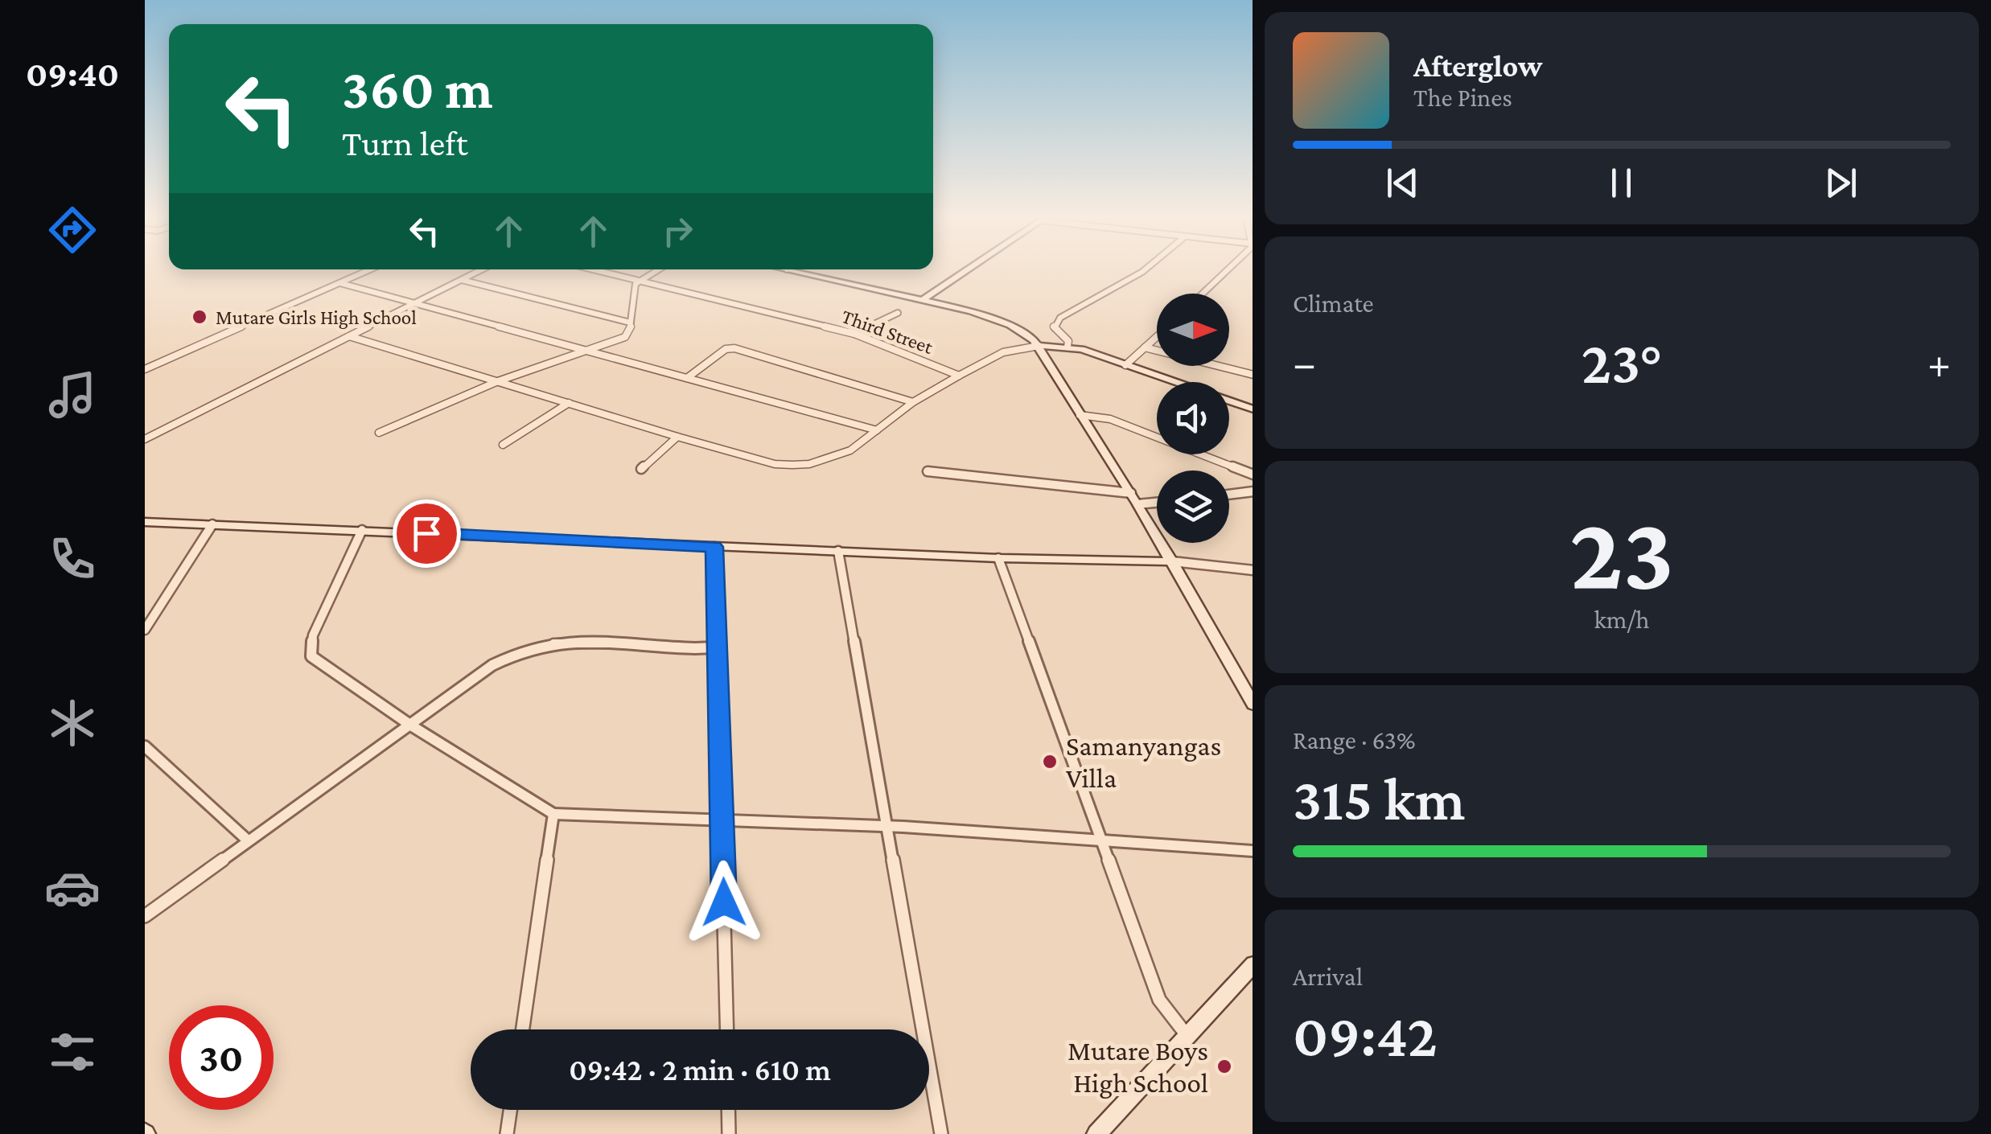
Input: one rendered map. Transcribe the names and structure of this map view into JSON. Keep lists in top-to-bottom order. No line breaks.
{"streets":{"street":["Third Street"]},"places":["Mutare Girls High School","Samanyangas Villa","Mutare Boys High School"],"north":"right","page":{"tabs":"09:40","turn":["360 m","Turn left"],"song":["Afterglow","The Pines"],"tile":["Climate",["23","km/h"],["Range · 63%","315 km"],["Arrival","09:42"]],"heat":["−","23°","+"],"limit":"30","trip":"09:42 · 2 min · 610 m"}}
